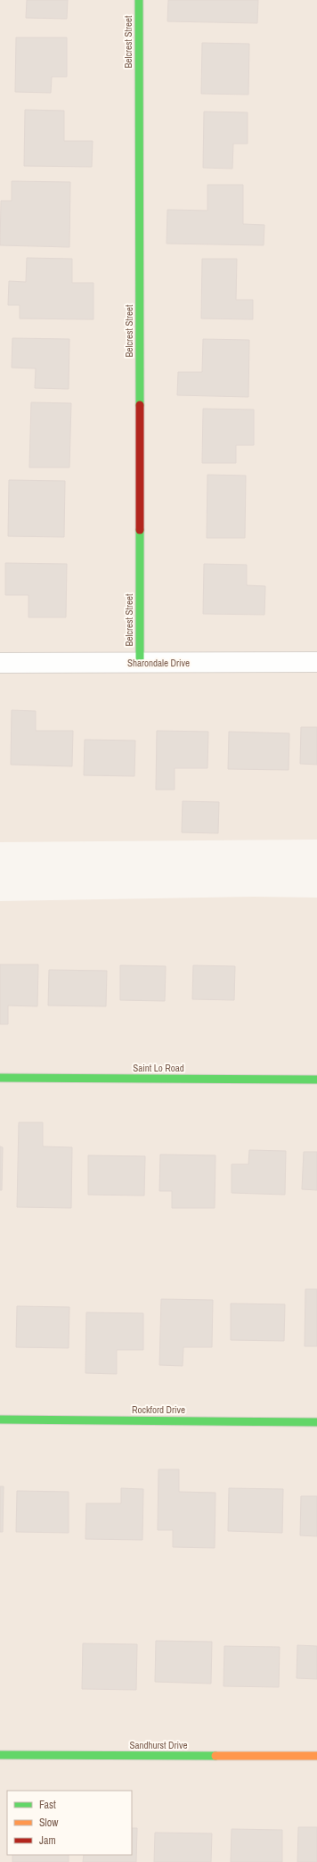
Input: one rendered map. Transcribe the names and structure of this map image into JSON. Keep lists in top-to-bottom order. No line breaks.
{"streets":{"street":["Belcrest Street","Sharondale Drive","Saint Lo Road","Rockford Drive","Sandhurst Drive"]},"crossings":[["Belcrest Street","Sharondale Drive"]],"legend":["Fast","Slow","Jam"]}
